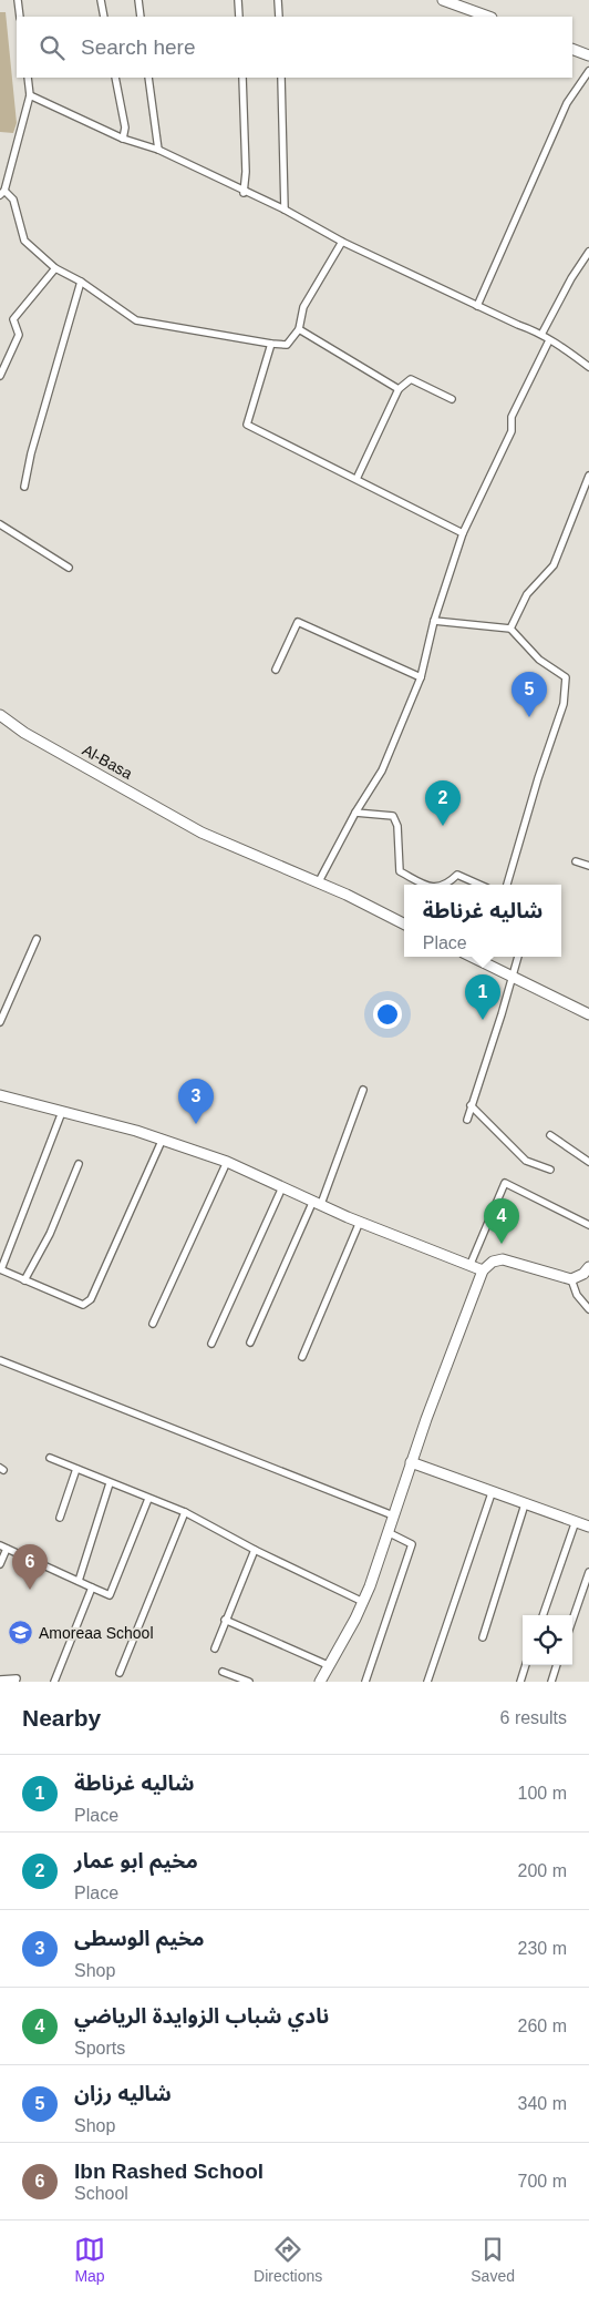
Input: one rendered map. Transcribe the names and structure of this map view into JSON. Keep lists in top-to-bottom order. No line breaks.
{"streets":{"street":["Al-Basa"]},"places":{"school or university":["Amoreaa School"]},"page":{"search":"Search here","pins":["5","2","1","3","4","6"],"popup":["شاليه غرناطة","Place"],"heading":["Nearby","6 results"],"list":[{"mark":"1","name":"شاليه غرناطة","note":"Place","value":"100 m"},{"mark":"2","name":"مخيم ابو عمار","note":"Place","value":"200 m"},{"mark":"3","name":"مخيم الوسطى","note":"Shop","value":"230 m"},{"mark":"4","name":"نادي شباب الزوايدة الرياضي","note":"Sports","value":"260 m"},{"mark":"5","name":"شاليه رزان","note":"Shop","value":"340 m"},{"mark":"6","name":"Ibn Rashed School","note":"School","value":"700 m"}],"nav":["Map","Directions","Saved"]}}
